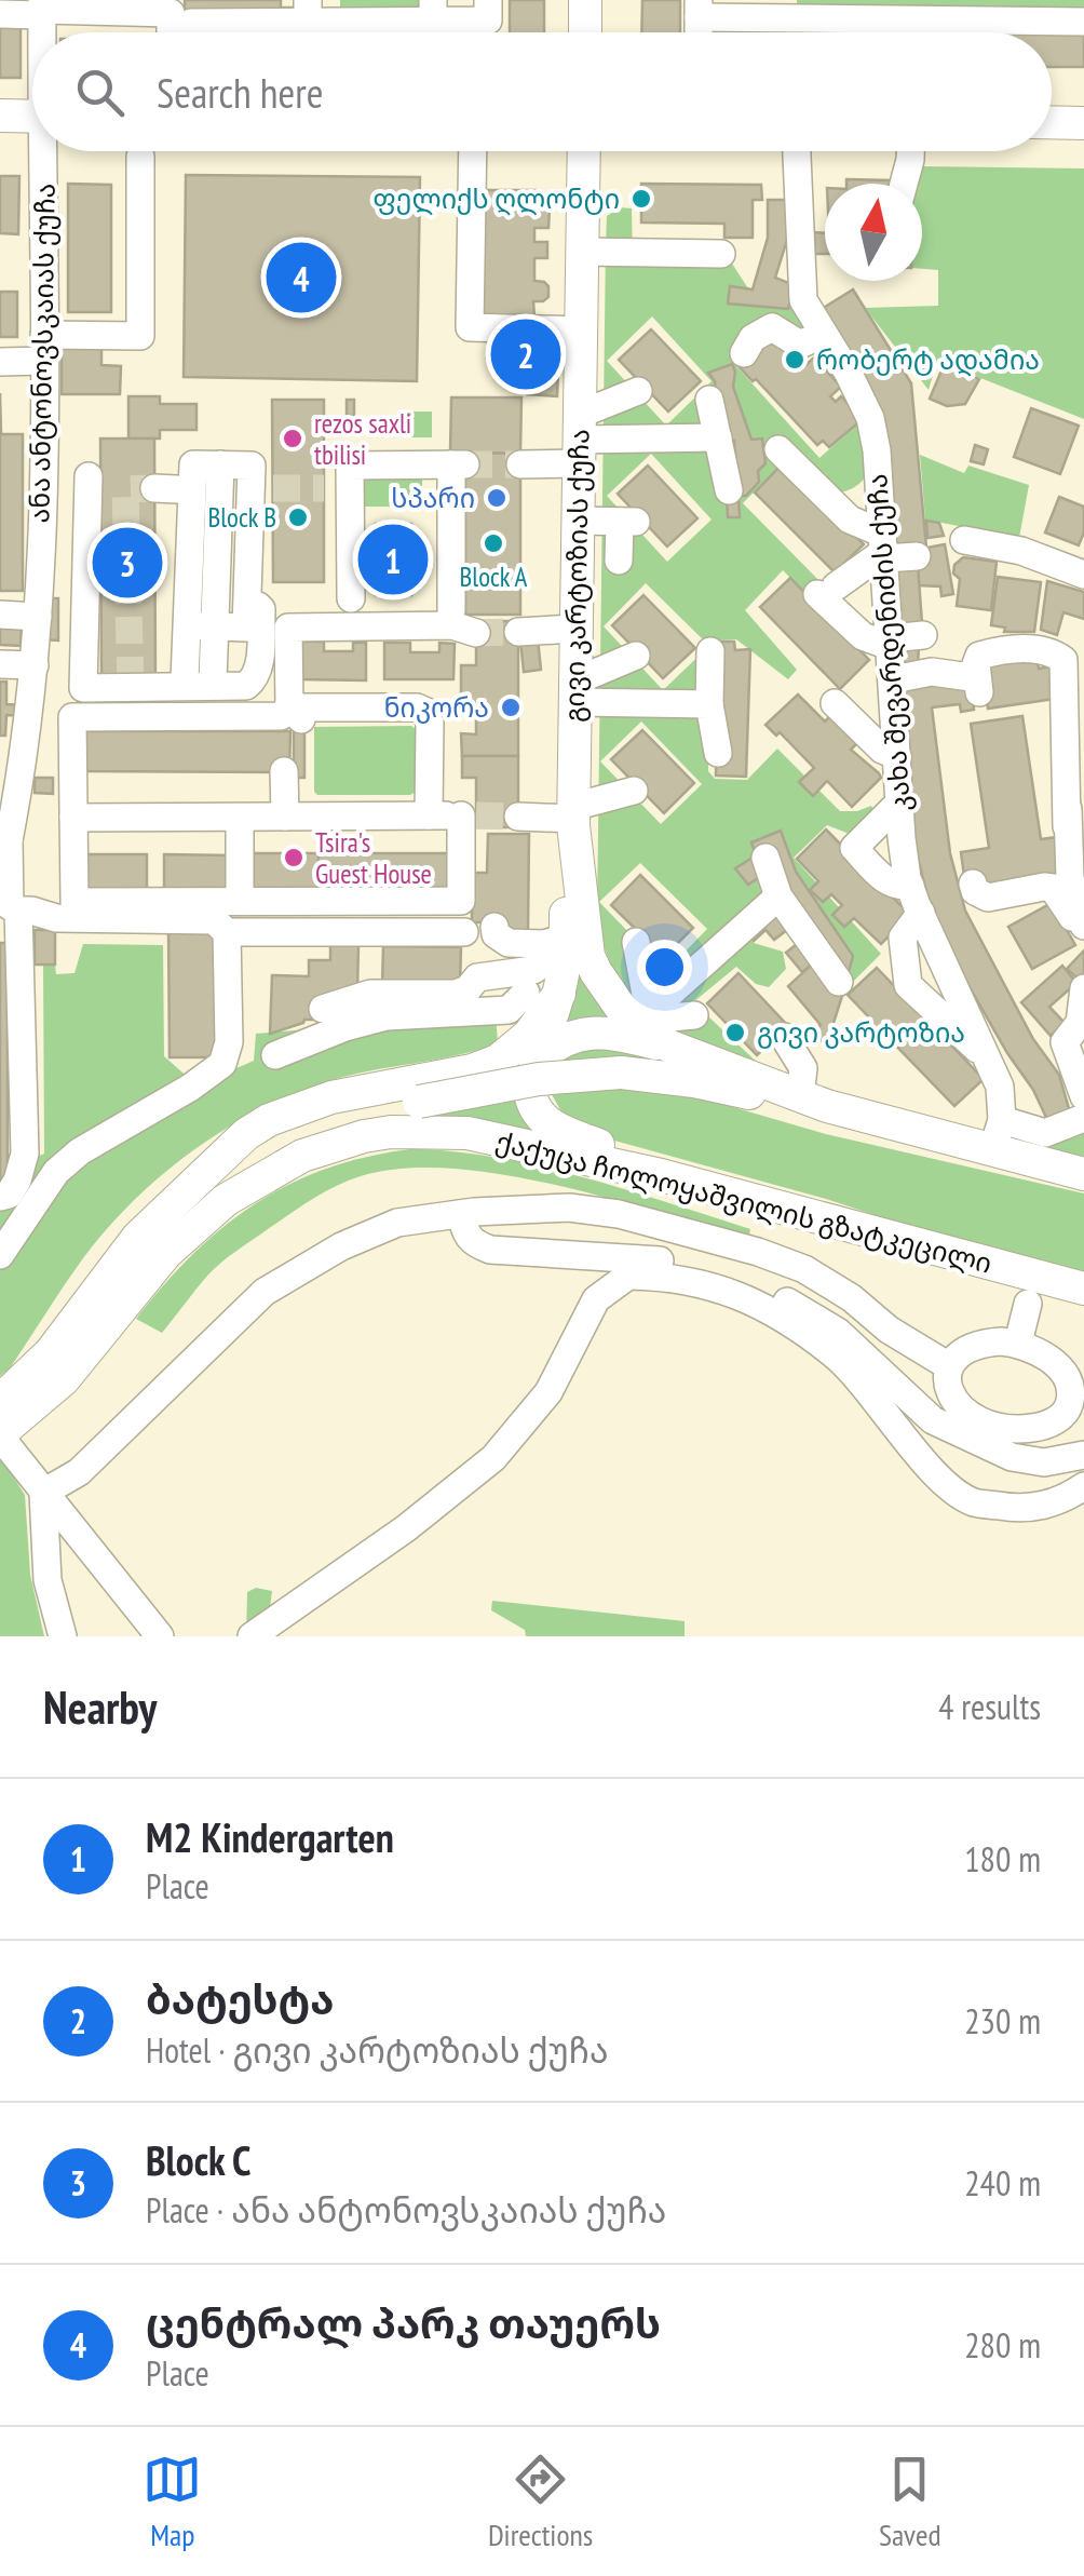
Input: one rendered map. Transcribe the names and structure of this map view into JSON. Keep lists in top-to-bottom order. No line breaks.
{"streets":{"main road":["გივი კარტოზიას ქუჩა","ქაქუცა ჩოლოყაშვილის გზატკეცილი"],"street":["ანა ანტონოვსკაიას ქუჩა","კახა შევარდენიძის ქუჩა"]},"crossings":[["გივი კარტოზიას ქუჩა","კახა შევარდენიძის ქუჩა"],["გივი კარტოზიას ქუჩა","ქაქუცა ჩოლოყაშვილის გზატკეცილი"]],"places":["ფელიქს ღლონტი","რობერტ ადამია","rezos saxli tbilisi","სპარი","Block B","Block A","ნიკორა","Tsira's Guest House","გივი კარტოზია"],"north":"top","page":{"search":"Search here","pins":["4","2","1","3"],"heading":["Nearby","4 results"],"list":[{"mark":"1","name":"M2 Kindergarten","note":"Place","value":"180 m"},{"mark":"2","name":"ბატესტა","note":"Hotel · გივი კარტოზიას ქუჩა","value":"230 m"},{"mark":"3","name":"Block C","note":"Place · ანა ანტონოვსკაიას ქუჩა","value":"240 m"},{"mark":"4","name":"ცენტრალ პარკ თაუერს","note":"Place","value":"280 m"}],"nav":["Map","Directions","Saved"]}}
